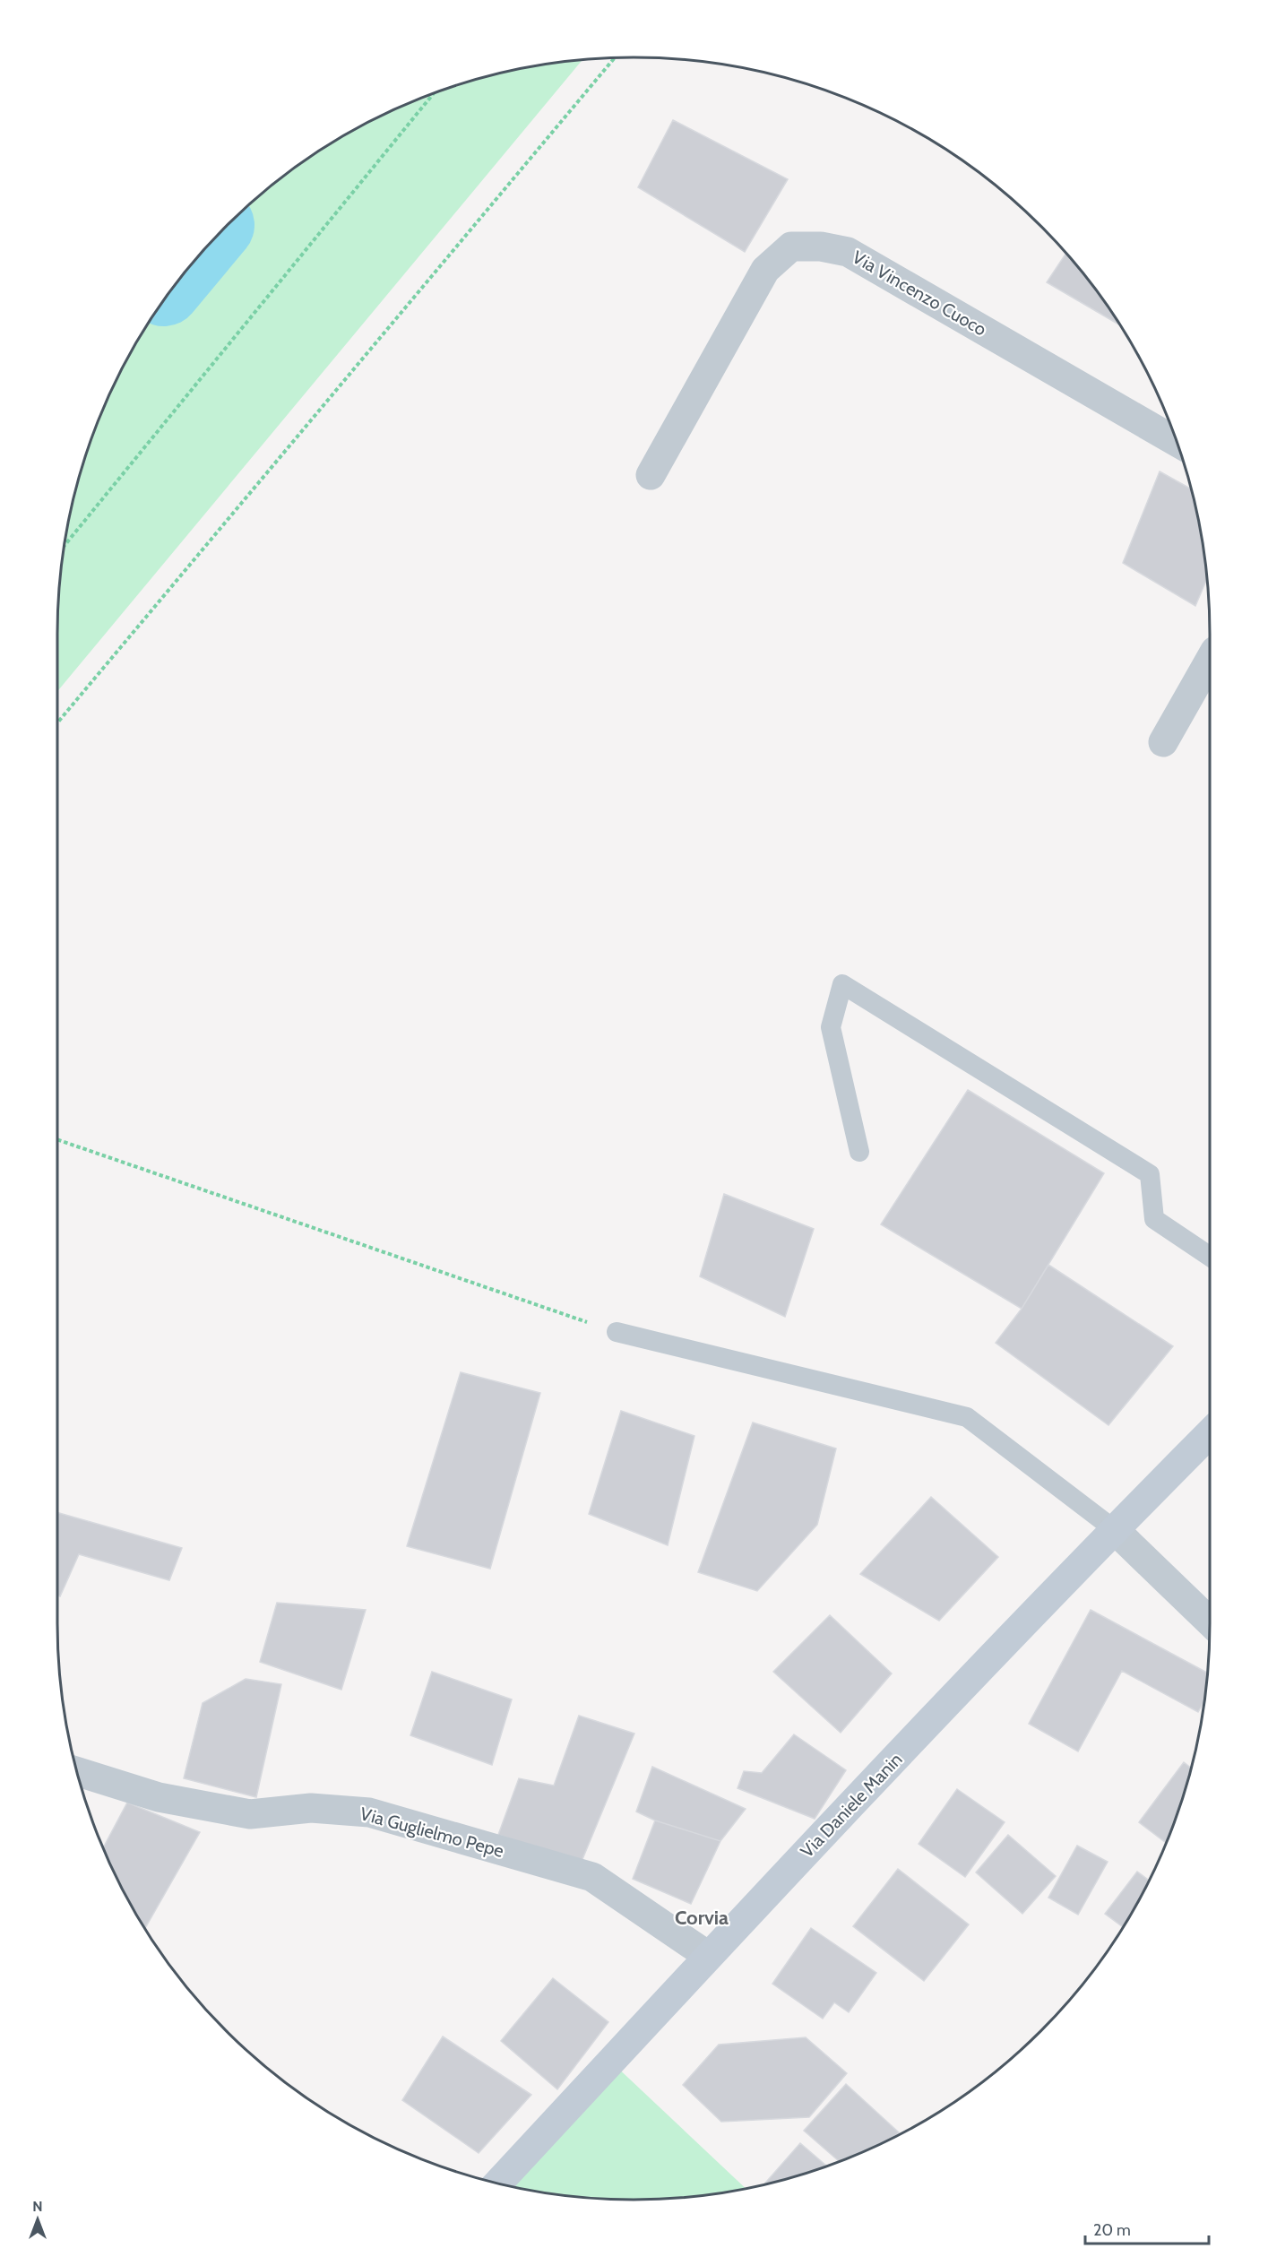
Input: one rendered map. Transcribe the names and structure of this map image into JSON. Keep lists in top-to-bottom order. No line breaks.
{"streets":{"street":["Via Vincenzo Cuoco","Via Daniele Manin","Via Guglielmo Pepe"]},"crossings":[["Via Daniele Manin","Via Guglielmo Pepe"]],"districts":["Corvia"],"scale_bar":"20 m","north":"top"}
